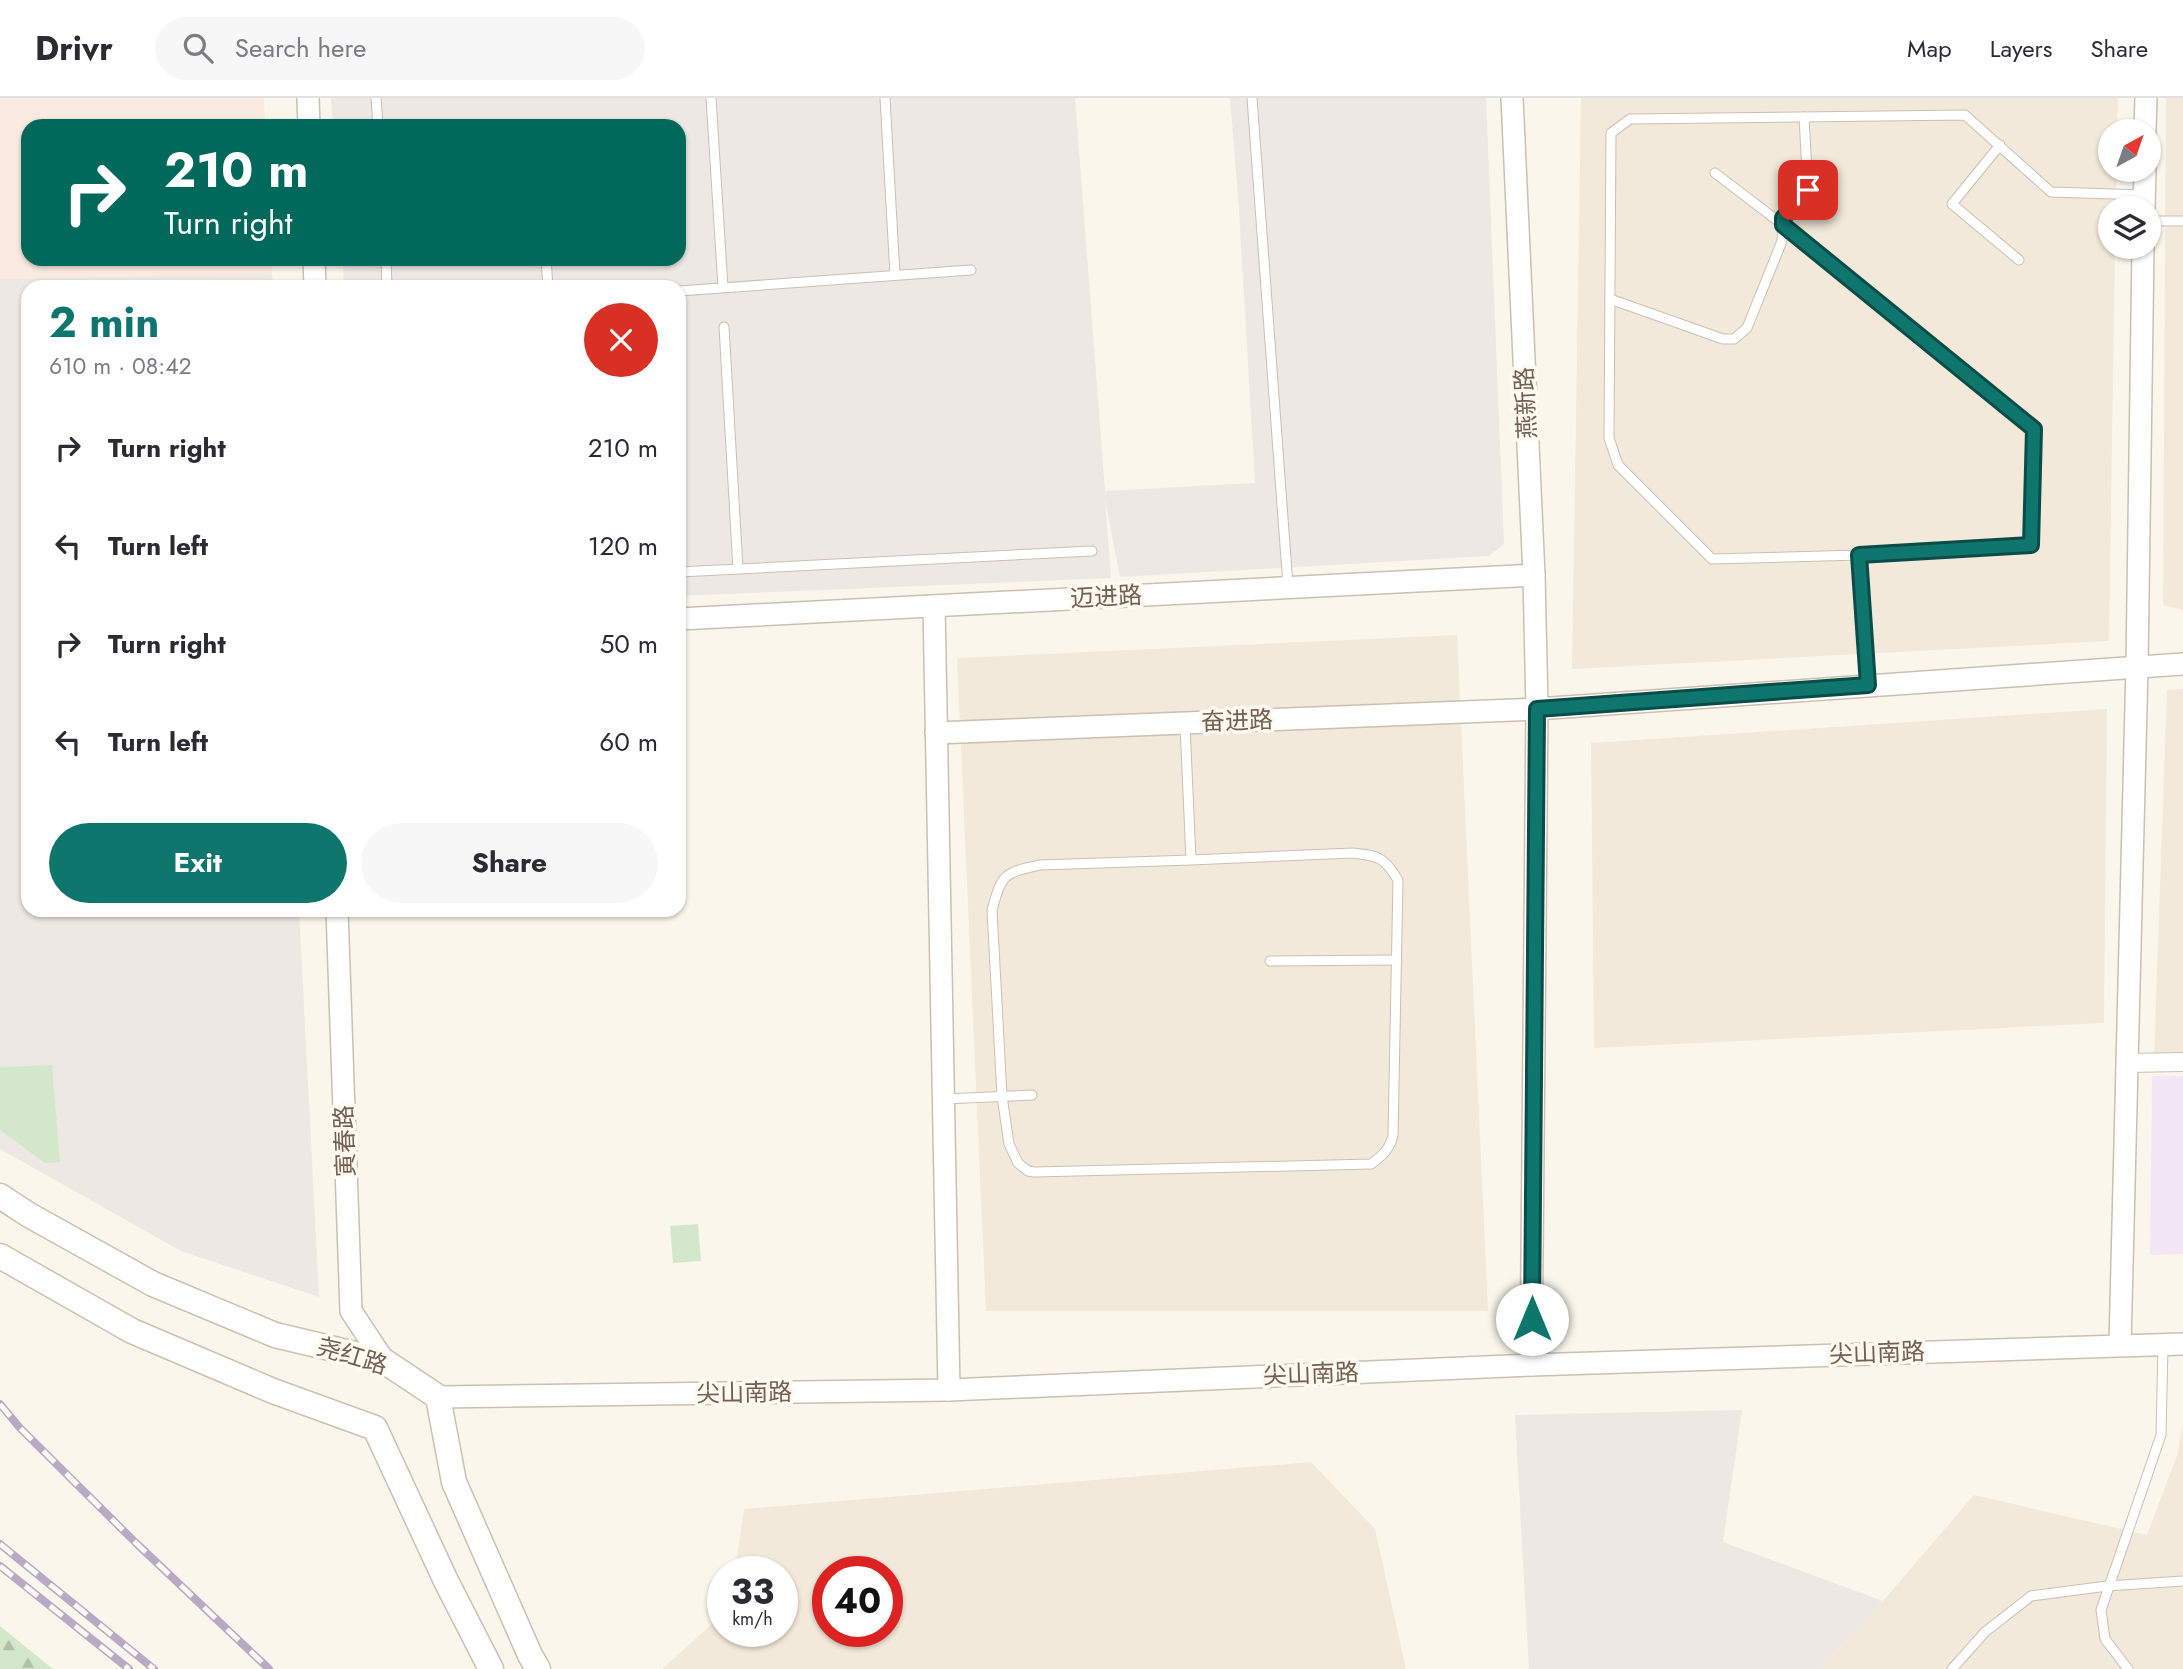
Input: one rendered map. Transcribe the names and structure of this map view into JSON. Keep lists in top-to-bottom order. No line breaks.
{"streets":{"main road":["尧红路"],"street":["燕新路","迈进路","奋进路","寅春路","尖山南路"]},"crossings":[["燕新路","迈进路"],["燕新路","奋进路"],["燕新路","尖山南路"],["寅春路","尧红路"],["尖山南路","尧红路"]],"north":"top right","page":{"header":"Drivr","search":"Search here","nav":["Map","Layers","Share"],"turn":["210 m","Turn right"],"heading":["2 min","610 m · 08:42"],"list":[{"name":"Turn right","value":"210 m"},{"name":"Turn left","value":"120 m"},{"name":"Turn right","value":"50 m"},{"name":"Turn left","value":"60 m"}],"buttons":["Exit","Share"],"speed":"33 km/h","limit":"40"}}
